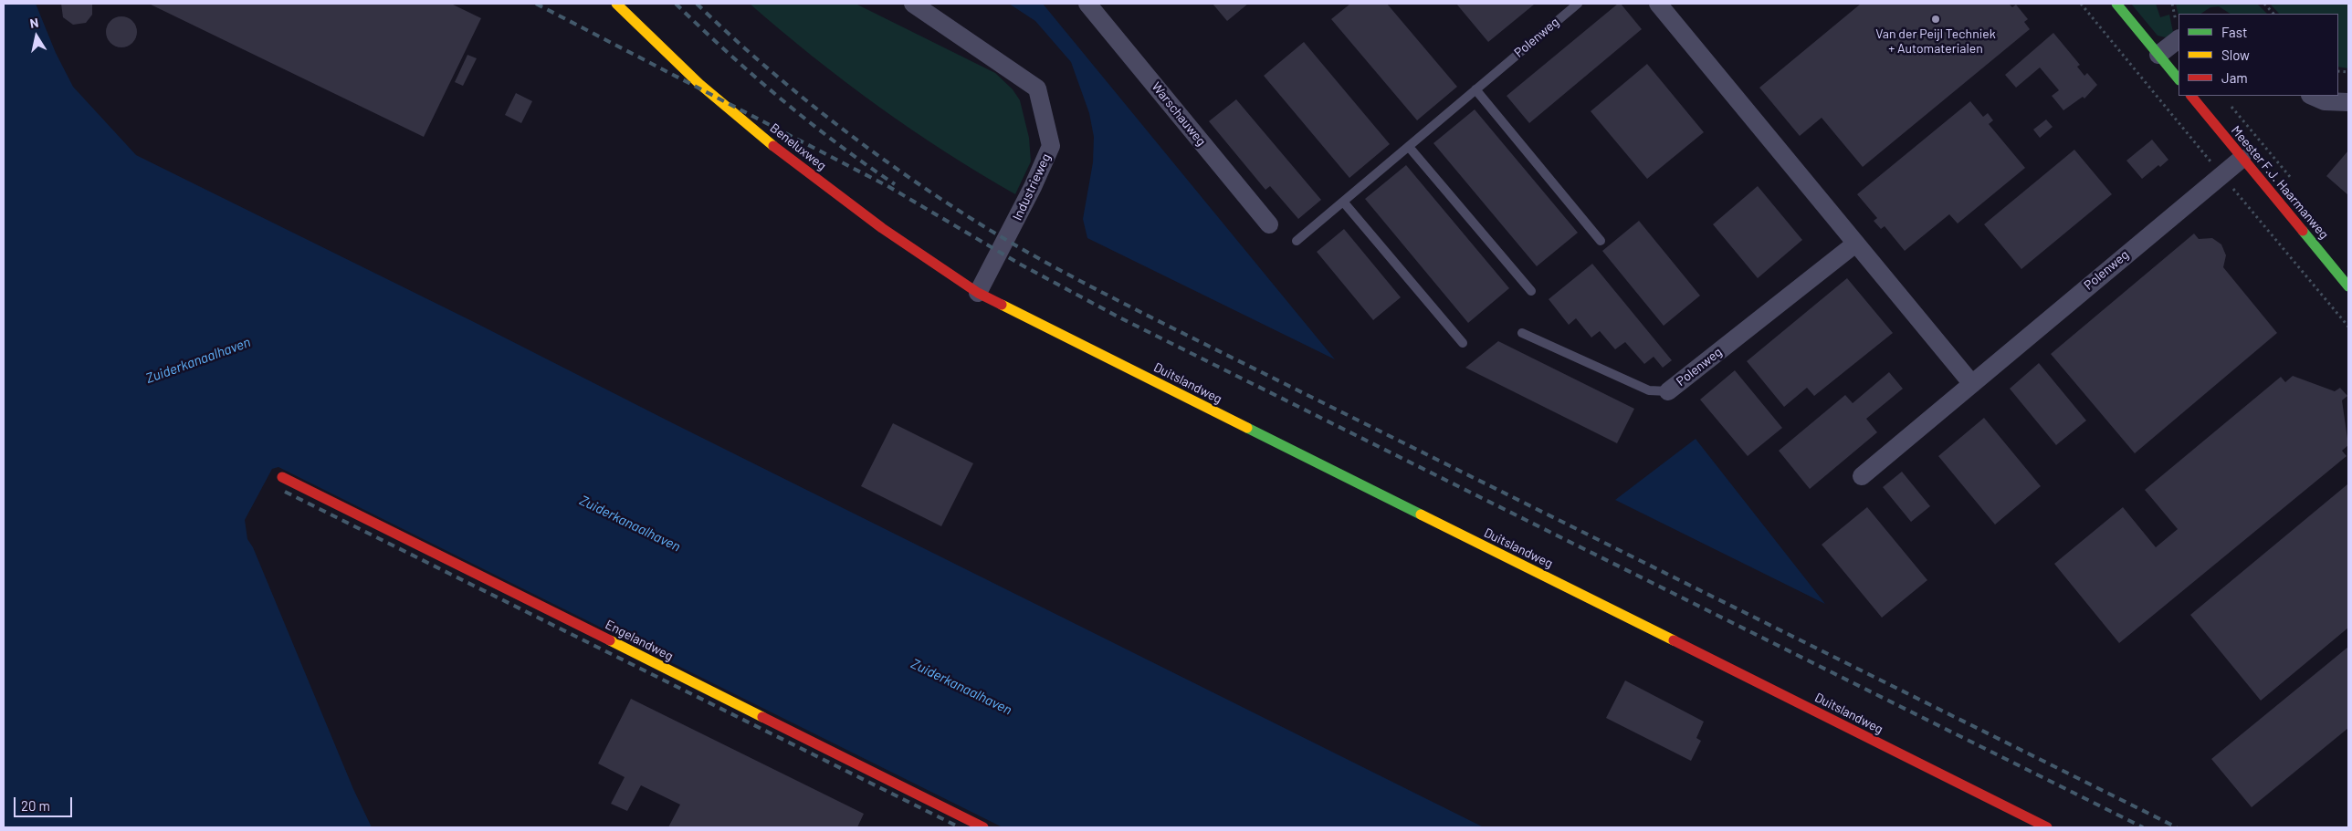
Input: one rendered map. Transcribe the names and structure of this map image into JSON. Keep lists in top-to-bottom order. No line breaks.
{"streets":{"street":["Polenweg","Warschauweg","Beneluxweg","Meester F.J. Haarmanweg","Industrieweg","Duitslandweg","Engelandweg"]},"crossings":[["Polenweg","Meester F.J. Haarmanweg"],["Beneluxweg","Industrieweg"],["Beneluxweg","Duitslandweg"],["Industrieweg","Duitslandweg"]],"water":["Zuiderkanaalhaven"],"places":["Van der Peijl Techniek + Automaterialen"],"legend":["Fast","Slow","Jam"],"scale_bar":"20 m","north":"top"}
